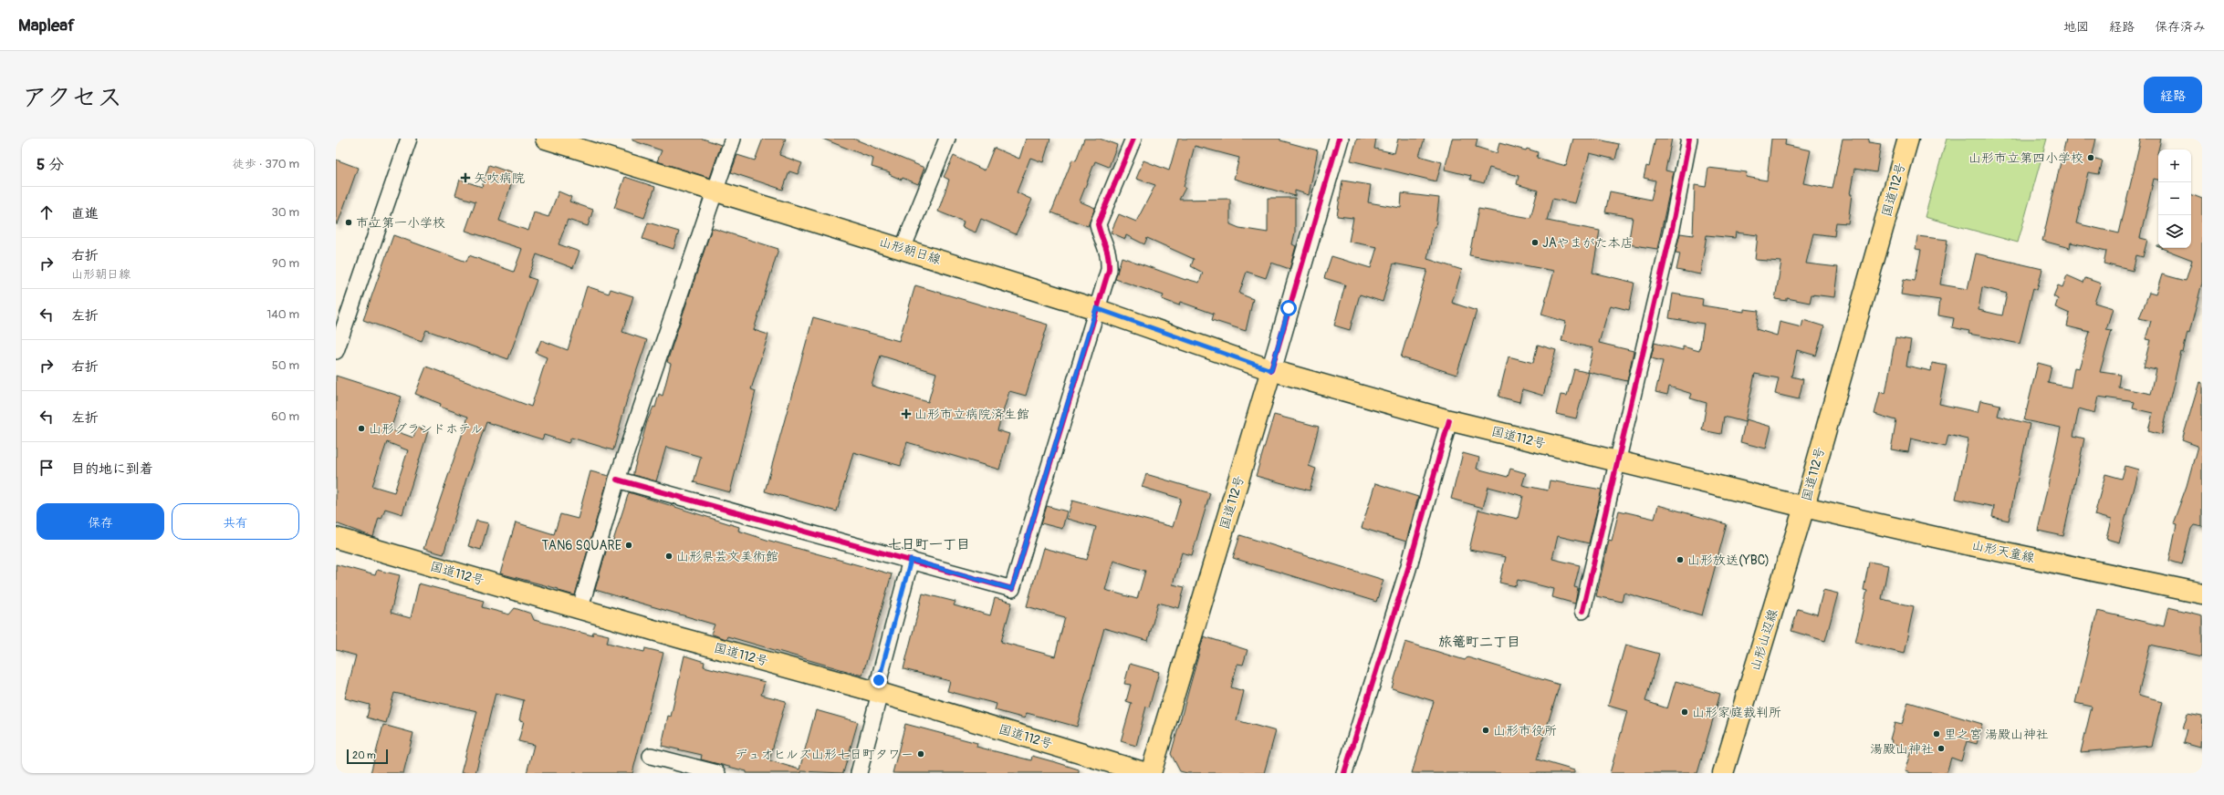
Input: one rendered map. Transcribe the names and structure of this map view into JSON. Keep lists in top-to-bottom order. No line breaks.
{"streets":{"main road":["国道112号","山形朝日線","山形天童線","山形山辺線"]},"crossings":[["国道112号","山形朝日線"],["国道112号","山形天童線"],["国道112号","山形山辺線"],["山形天童線","山形山辺線"]],"districts":["七日町一丁目","旅篭町二丁目"],"places":{"other":["山形市立第四小学校","市立第一小学校","JAやまがた本店","山形グランドホテル","TAN6 SQUARE","山形県芸文美術館","山形放送(YBC)","山形家庭裁判所","山形市役所","里之宮 湯殿山神社","湯殿山神社","デュオヒルズ山形七日町タワー"],"health":["矢吹病院","山形市立病院済生館"]},"scale_bar":"20 m","page":{"header":"Mapleaf","nav":["地図","経路","保存済み"],"title":"アクセス","buttons":["経路",["保存","共有"]],"heading":["5 分","徒歩 · 370 m"],"map_buttons":["+","−"],"list":[["直進","30 m"],["右折","山形朝日線","90 m"],["左折","140 m"],["右折","50 m"],["左折","60 m"],"目的地に到着"],"scale":"20 m"}}
